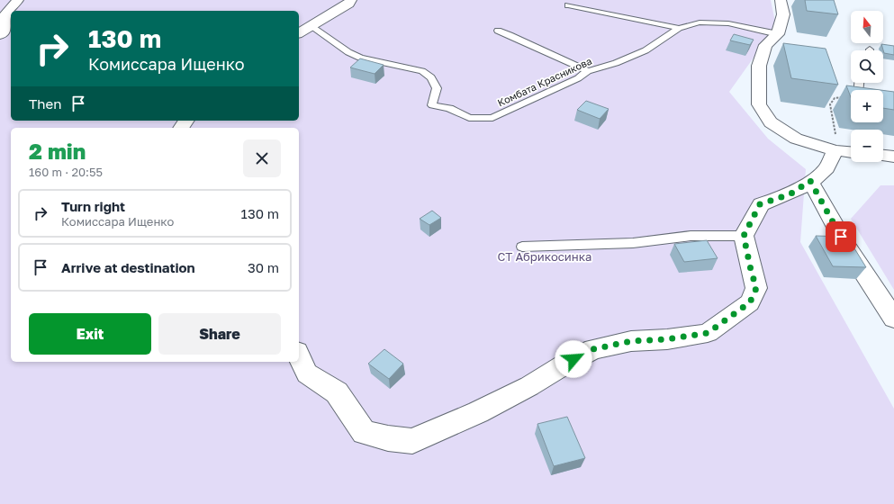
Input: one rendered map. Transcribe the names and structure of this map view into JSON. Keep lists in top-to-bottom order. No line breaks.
{"streets":{"lane":["Комбата Красникова"]},"parks":["СТ Абрикосинка"],"north":"top","page":{"map_buttons":["+","−"],"turn":["130 m","Комиссара Ищенко"],"then":"Then","heading":["2 min","160 m · 20:55"],"list":[{"name":"Turn right","note":"Комиссара Ищенко","value":"130 m"},{"name":"Arrive at destination","value":"30 m"}],"buttons":["Exit","Share"]}}
